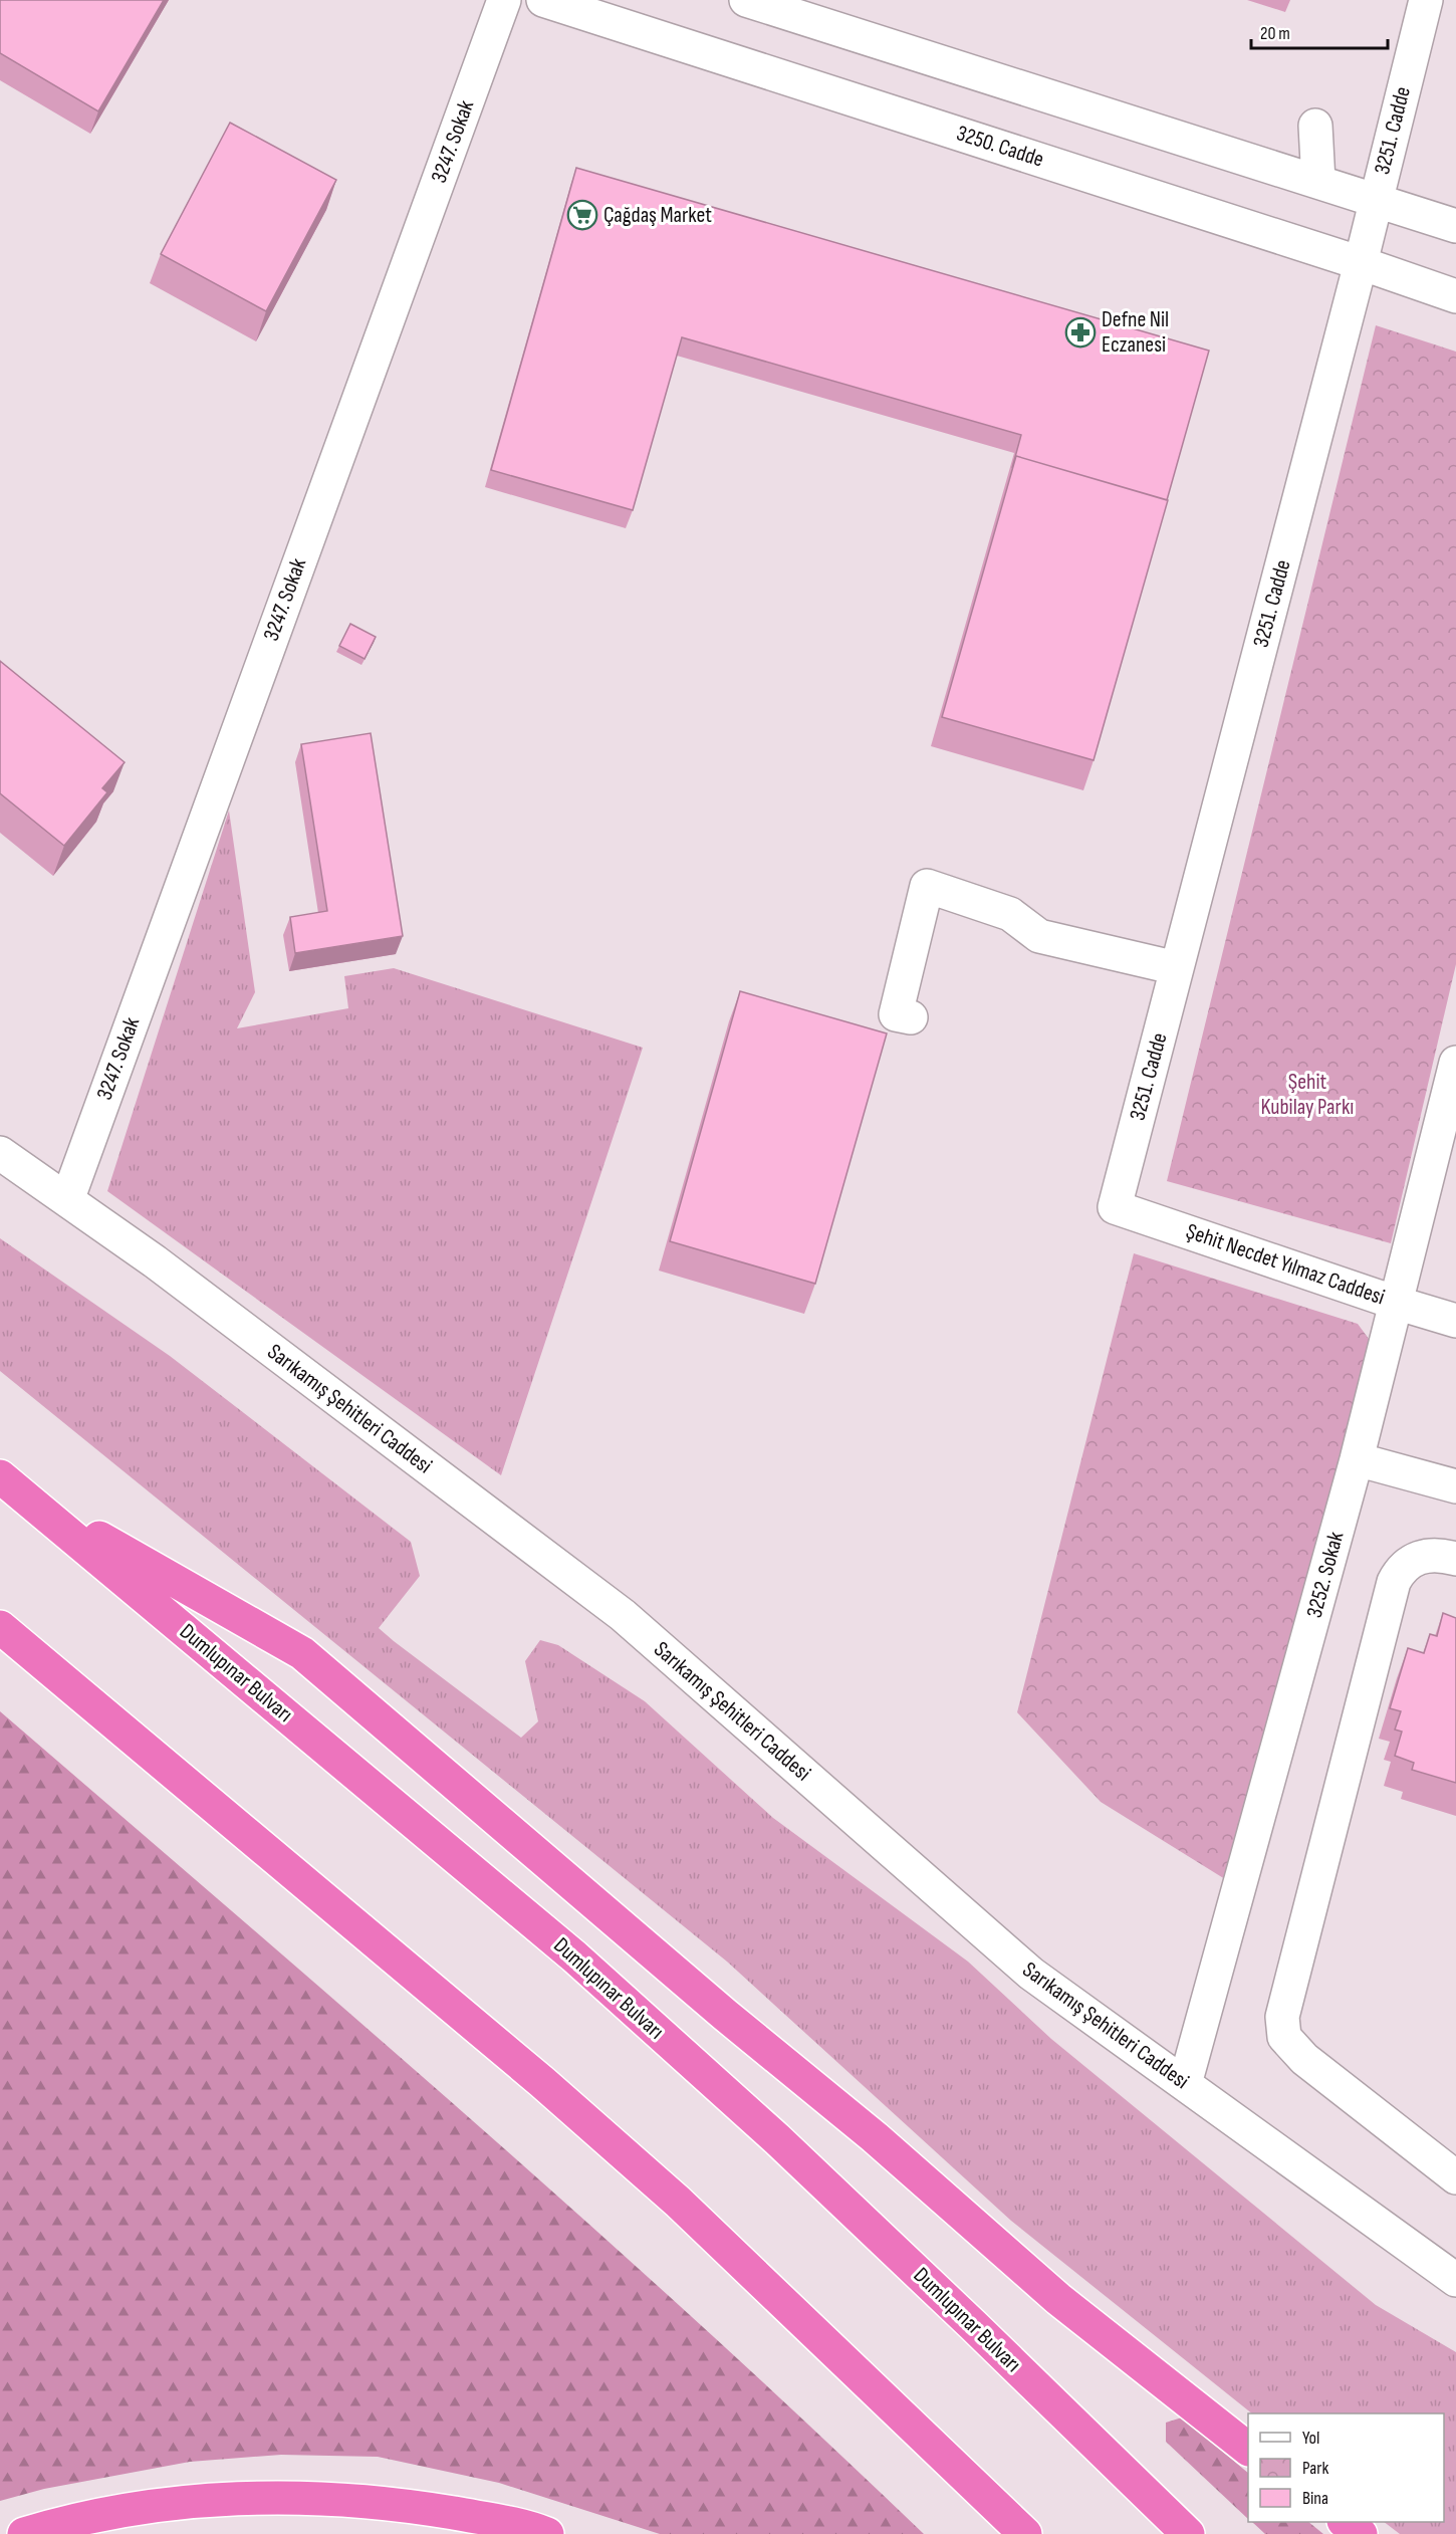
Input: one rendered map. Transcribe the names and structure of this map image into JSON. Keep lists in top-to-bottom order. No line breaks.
{"streets":{"highway":["Dumlupınar Bulvarı"],"street":["3251. Cadde","3247. Sokak","3250. Cadde","Şehit Necdet Yılmaz Caddesi","Sarıkamış Şehitleri Caddesi","3252. Sokak"]},"crossings":[["3251. Cadde","3250. Cadde"],["3251. Cadde","Şehit Necdet Yılmaz Caddesi"],["3247. Sokak","Sarıkamış Şehitleri Caddesi"],["Şehit Necdet Yılmaz Caddesi","3252. Sokak"],["Sarıkamış Şehitleri Caddesi","3252. Sokak"]],"parks":["Şehit Kubilay Parkı"],"places":{"supermarket":["Çağdaş Market"],"pharmacy":["Defne Nil Eczanesi"]},"legend":["Yol","Park","Bina"],"scale_bar":"20 m"}
